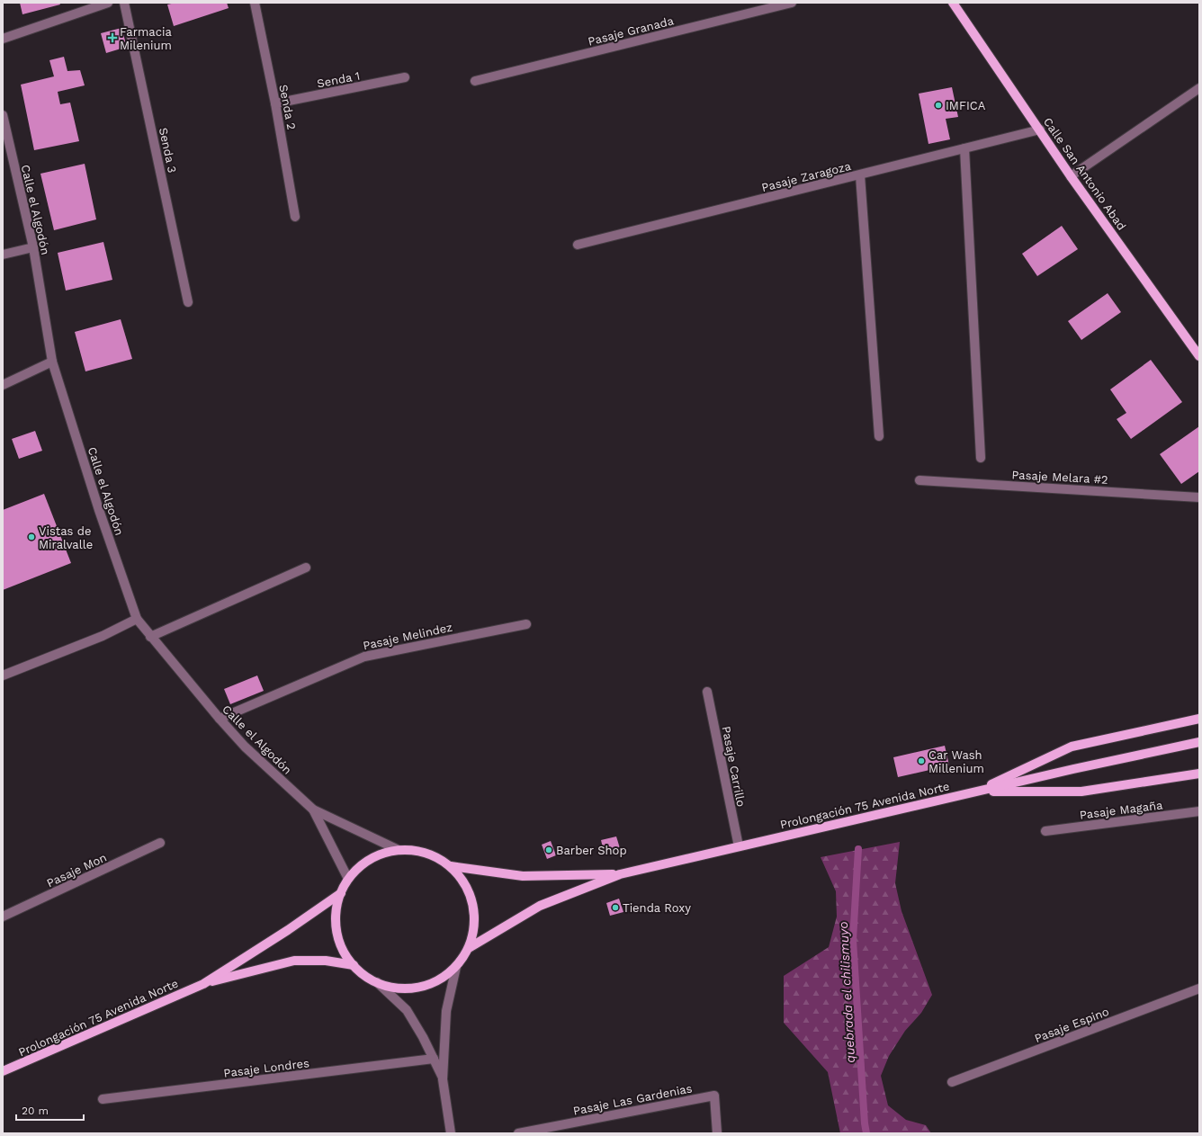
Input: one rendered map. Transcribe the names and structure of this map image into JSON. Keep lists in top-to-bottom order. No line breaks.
{"streets":{"main road":["Calle San Antonio Abad","Prolongación 75 Avenida Norte"],"street":["Pasaje Granada","Senda 1","Senda 2","Senda 3","Pasaje Zaragoza","Calle el Algodón","Pasaje Melara #2","Pasaje Melindez","Pasaje Carrillo","Pasaje Magaña","Pasaje Mon","Pasaje Espino","Pasaje Londres","Pasaje Las Gardenias"]},"crossings":[["Senda 1","Senda 2"],["Calle San Antonio Abad","Pasaje Zaragoza"],["Calle el Algodón","Pasaje Melindez"],["Pasaje Carrillo","Prolongación 75 Avenida Norte"]],"water":["quebrada el chilismuyo"],"places":{"health":["Farmacia Milenium"],"other":["IMFICA","Vistas de Miralvalle","Car Wash Millenium","Barber Shop","Tienda Roxy"]},"scale_bar":"20 m"}
